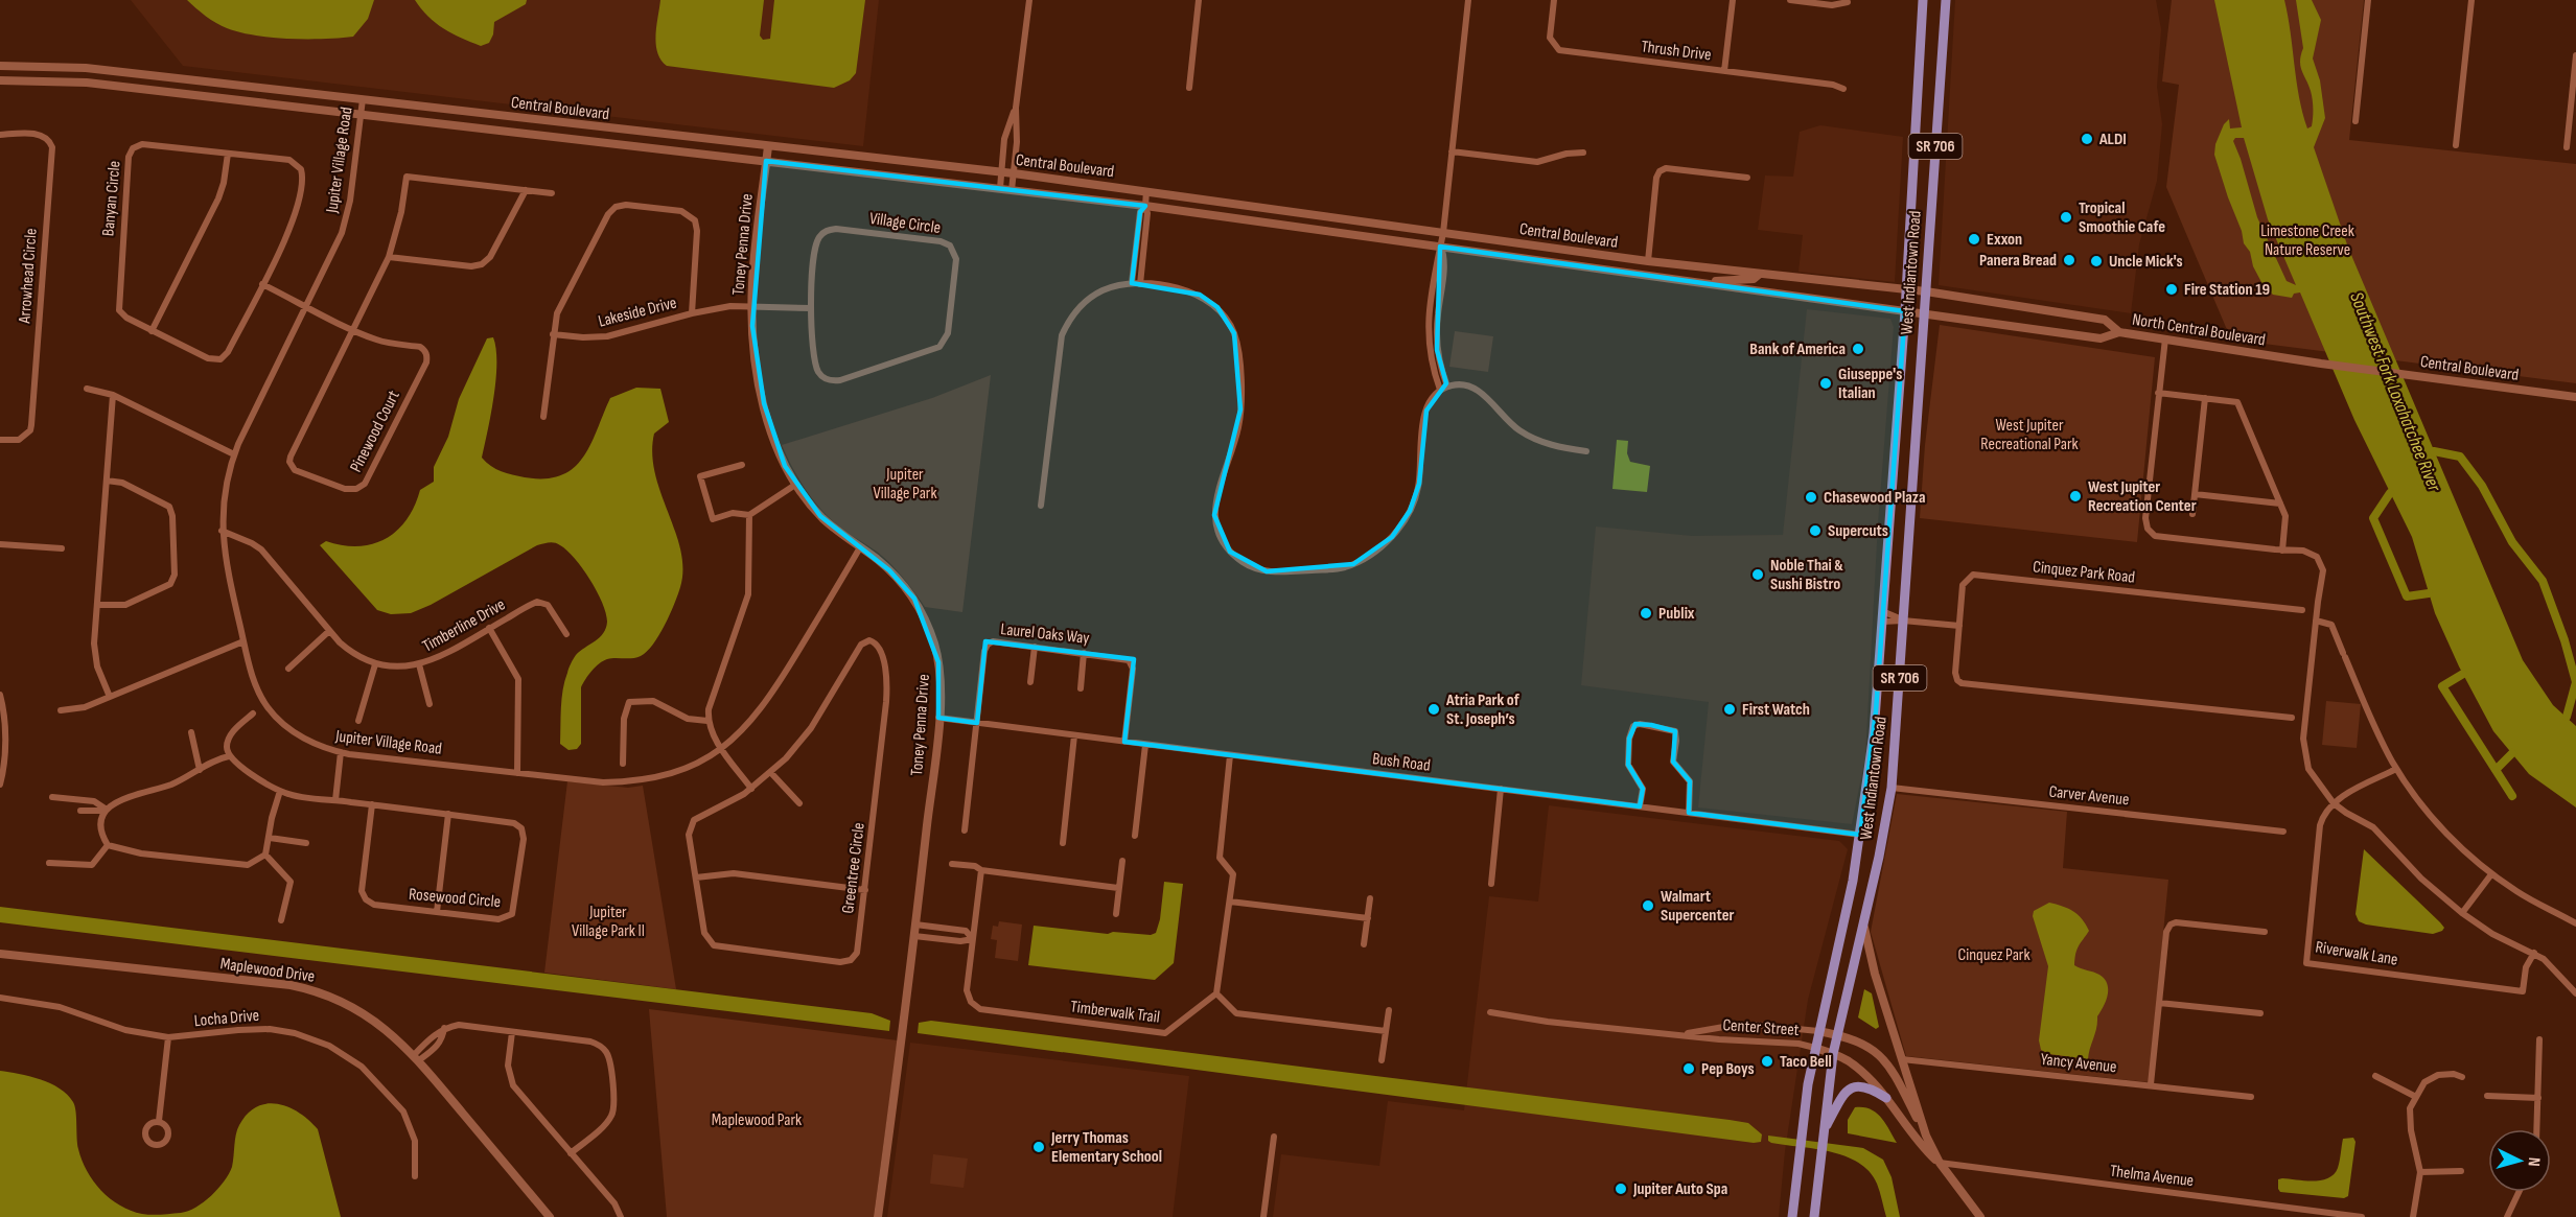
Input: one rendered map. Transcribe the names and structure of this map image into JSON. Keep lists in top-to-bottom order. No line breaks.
{"streets":{"main road":["SR 706","West Indiantown Road"],"street":["Thrush Drive","Central Boulevard","Jupiter Village Road","Banyan Circle","Village Circle","Toney Penna Drive","Arrowhead Circle","Lakeside Drive","North Central Boulevard","Pinewood Court","Cinquez Park Road","Timberline Drive","Laurel Oaks Way","Bush Road","Carver Avenue","Greentree Circle","Rosewood Circle","Riverwalk Lane","Maplewood Drive","Timberwalk Trail","Locha Drive","Center Street","Yancy Avenue","Thelma Avenue"]},"crossings":[["Central Boulevard","Jupiter Village Road"],["Central Boulevard","Toney Penna Drive"],["Central Boulevard","West Indiantown Road"],["Central Boulevard","North Central Boulevard"],["Jupiter Village Road","Toney Penna Drive"],["Jupiter Village Road","Pinewood Court"],["Jupiter Village Road","Timberline Drive"],["Banyan Circle","Pinewood Court"],["Village Circle","Lakeside Drive"],["Toney Penna Drive","Lakeside Drive"],["Toney Penna Drive","Bush Road"],["West Indiantown Road","North Central Boulevard"],["West Indiantown Road","Bush Road"],["West Indiantown Road","Carver Avenue"],["West Indiantown Road","Center Street"],["Laurel Oaks Way","Bush Road"],["Center Street","Yancy Avenue"],["Center Street","Thelma Avenue"]],"water":["Southwest Fork Loxahatchee River"],"parks":["Limestone Creek Nature Reserve","West Jupiter Recreational Park","Jupiter Village Park","Jupiter Village Park II","Cinquez Park","Maplewood Park"],"places":["ALDI","Tropical Smoothie Cafe","Exxon","Panera Bread","Uncle Mick's","Fire Station 19","Bank of America","Giuseppe's Italian","West Jupiter Recreation Center","Chasewood Plaza","Supercuts","Noble Thai & Sushi Bistro","Publix","Atria Park of St. Joseph’s","First Watch","Walmart Supercenter","Taco Bell","Pep Boys","Jerry Thomas Elementary School","Jupiter Auto Spa"],"north":"right"}
